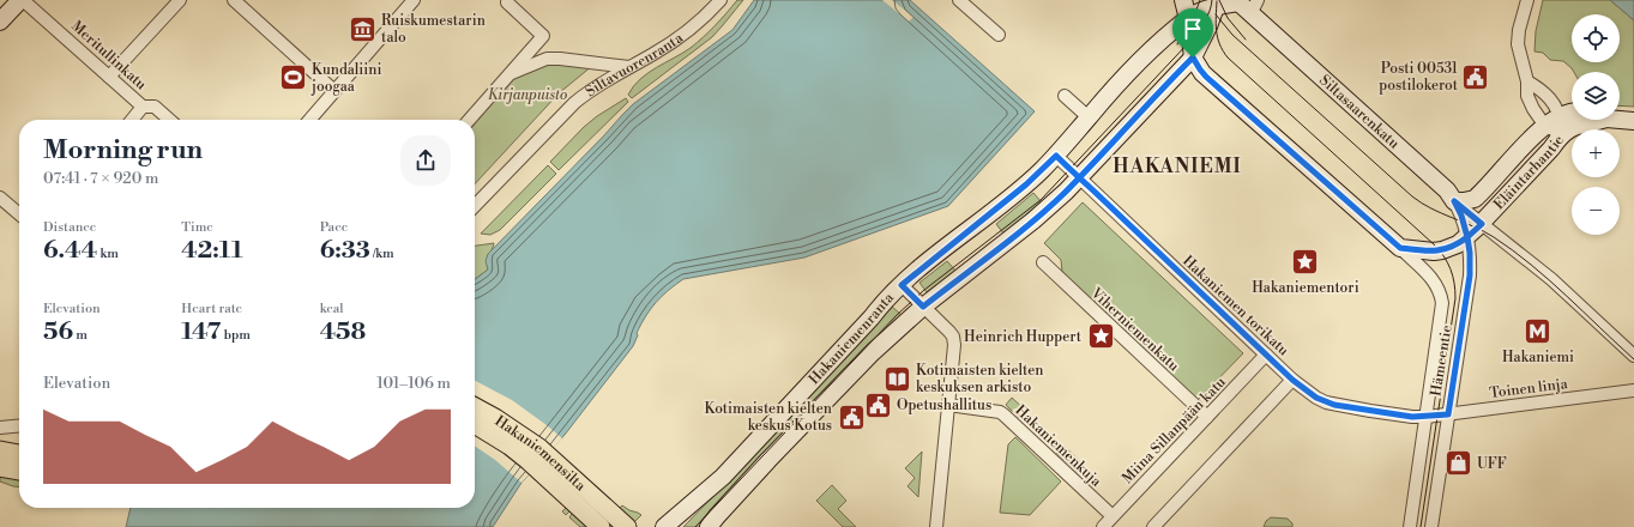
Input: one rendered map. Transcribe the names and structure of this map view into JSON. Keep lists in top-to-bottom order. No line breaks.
{"streets":{"main road":["Siltasaarenkatu","Eläintarhantie","Hakaniemenranta","Hakaniemensilta"],"street":["Meritullinkatu","Siltavuorenranta","Hakaniemen torikatu","Viherniemenkatu","Hämeentie","Toinen linja","Miina Sillanpään katu","Hakaniemenkuja"]},"crossings":[["Siltasaarenkatu","Eläintarhantie"],["Siltasaarenkatu","Hakaniemenranta"],["Siltasaarenkatu","Hämeentie"],["Eläintarhantie","Hämeentie"],["Hakaniemen torikatu","Hakaniemenranta"],["Hakaniemen torikatu","Hämeentie"],["Hakaniemen torikatu","Toinen linja"],["Hakaniemen torikatu","Miina Sillanpään katu"],["Viherniemenkatu","Miina Sillanpään katu"],["Hämeentie","Toinen linja"],["Miina Sillanpään katu","Hakaniemenkuja"]],"districts":["HAKANIEMI"],"parks":["Kirjanpuisto"],"places":{"museum":["Ruiskumestarin talo"],"public building":["Posti 00531 postilokerot","Opetushallitus","Kotimaisten kielten keskus Kotus"],"sports":["Kundaliini joogaa"],"place":["Hakaniementori","Heinrich Huppert"],"metro station":["Hakaniemi"],"library":["Kotimaisten kielten keskuksen arkisto"],"shop":["UFF"]},"page":{"map_buttons":["+","−"],"heading":["Morning run","07:41 · 7 × 920 m"],"stats":[["Distance","6.44 km"],["Time","42:11"],["Pace","6:33 /km"],["Elevation","56 m"],["Heart rate","147 bpm"],["kcal","458"]],"chart":["Elevation","101–106 m"]}}
